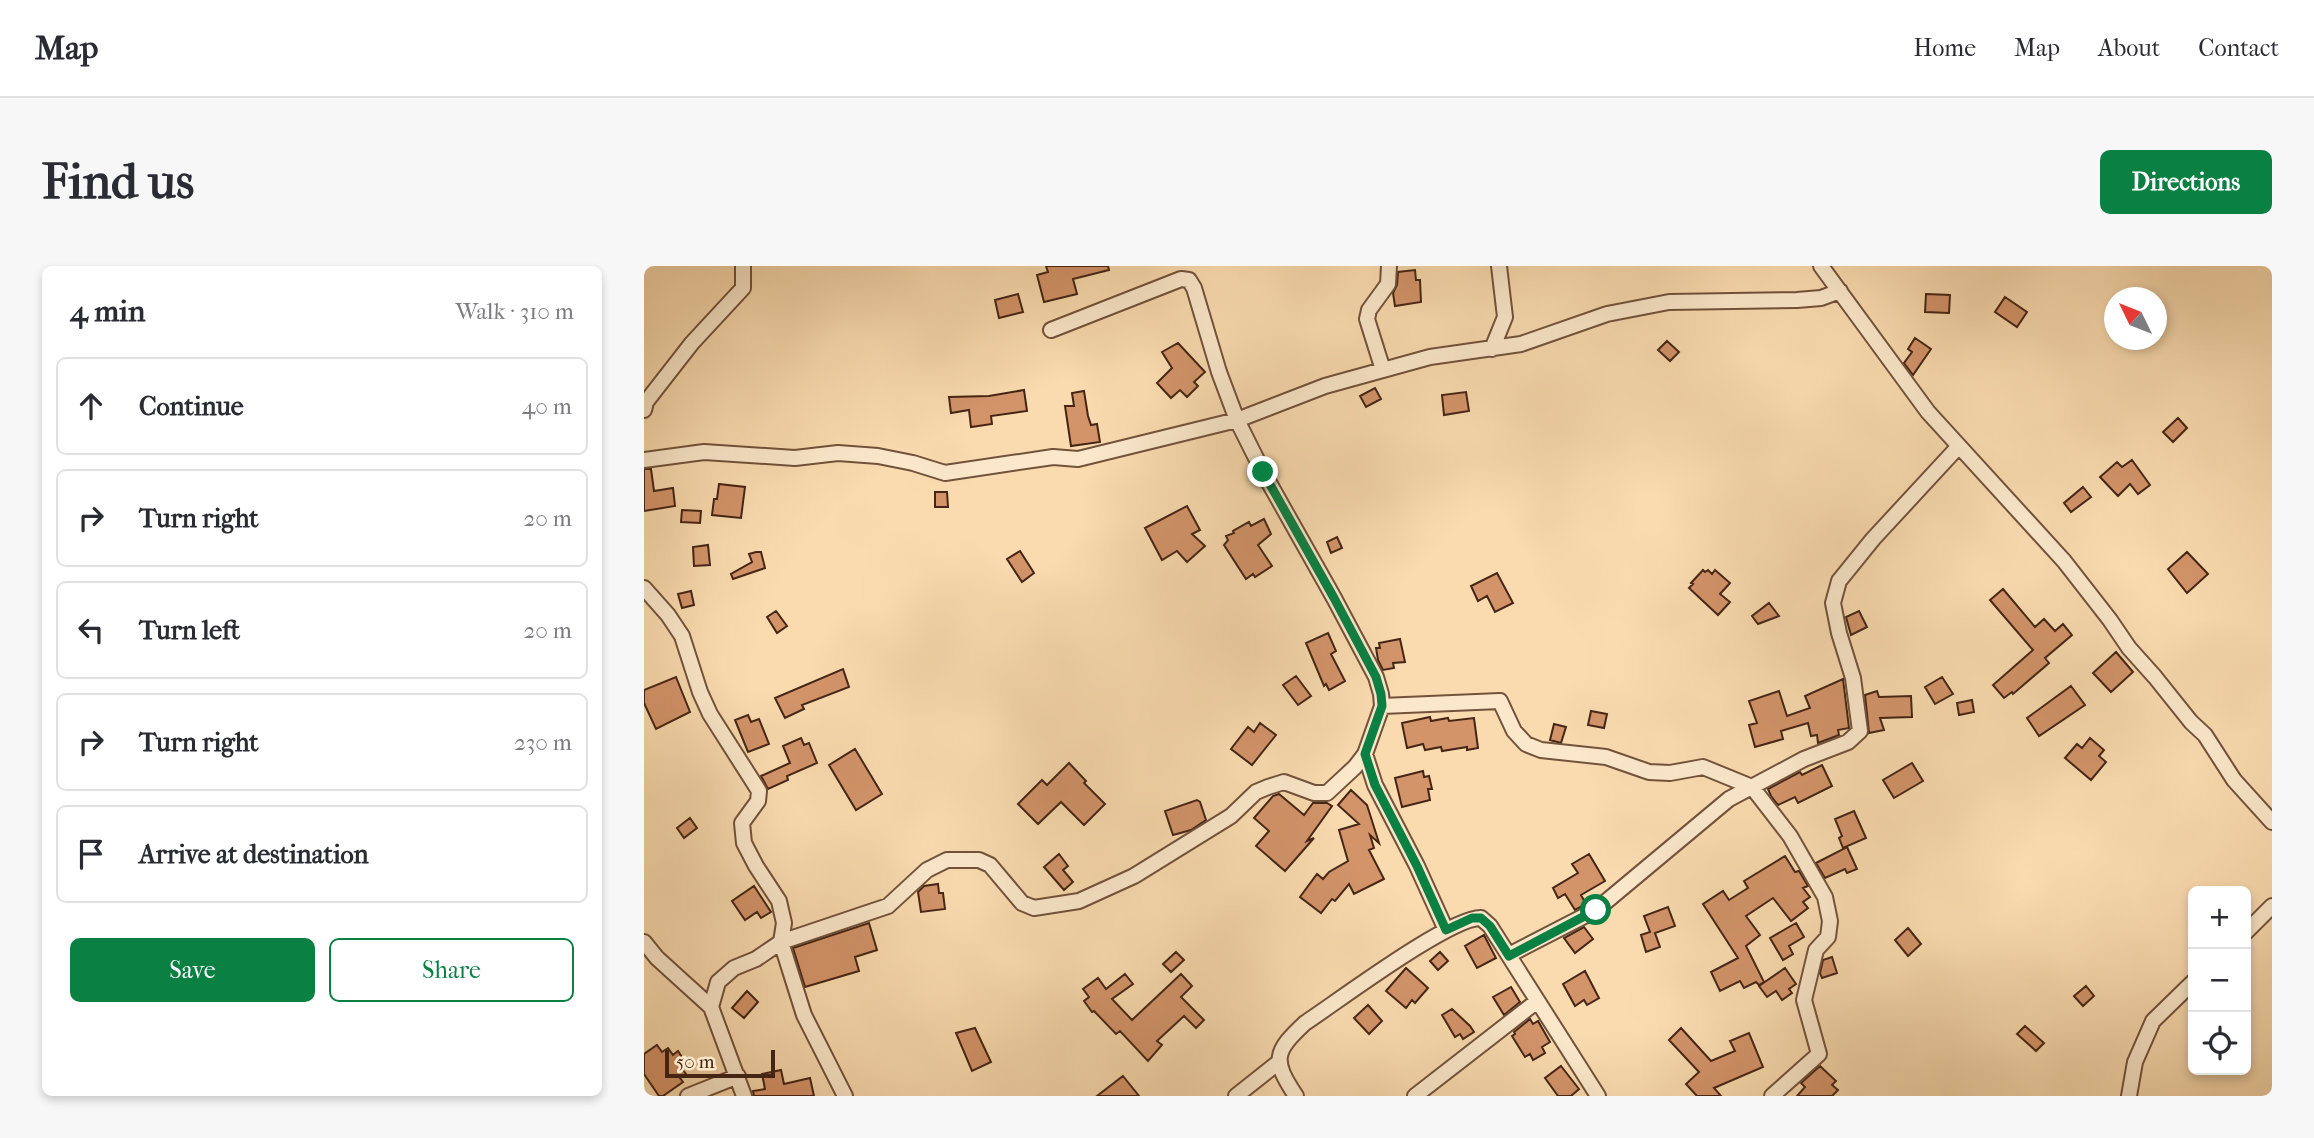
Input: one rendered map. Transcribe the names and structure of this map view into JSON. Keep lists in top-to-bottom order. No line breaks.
{"scale_bar":"50 m","north":"top left","page":{"header":"Map","nav":["Home","Map","About","Contact"],"buttons":["Directions",["Save","Share"]],"title":"Find us","heading":["4 min","Walk · 310 m"],"list":[["Continue","40 m"],["Turn right","20 m"],["Turn left","20 m"],["Turn right","230 m"],"Arrive at destination"],"map_buttons":["+","−"],"scale":"50 m"}}
